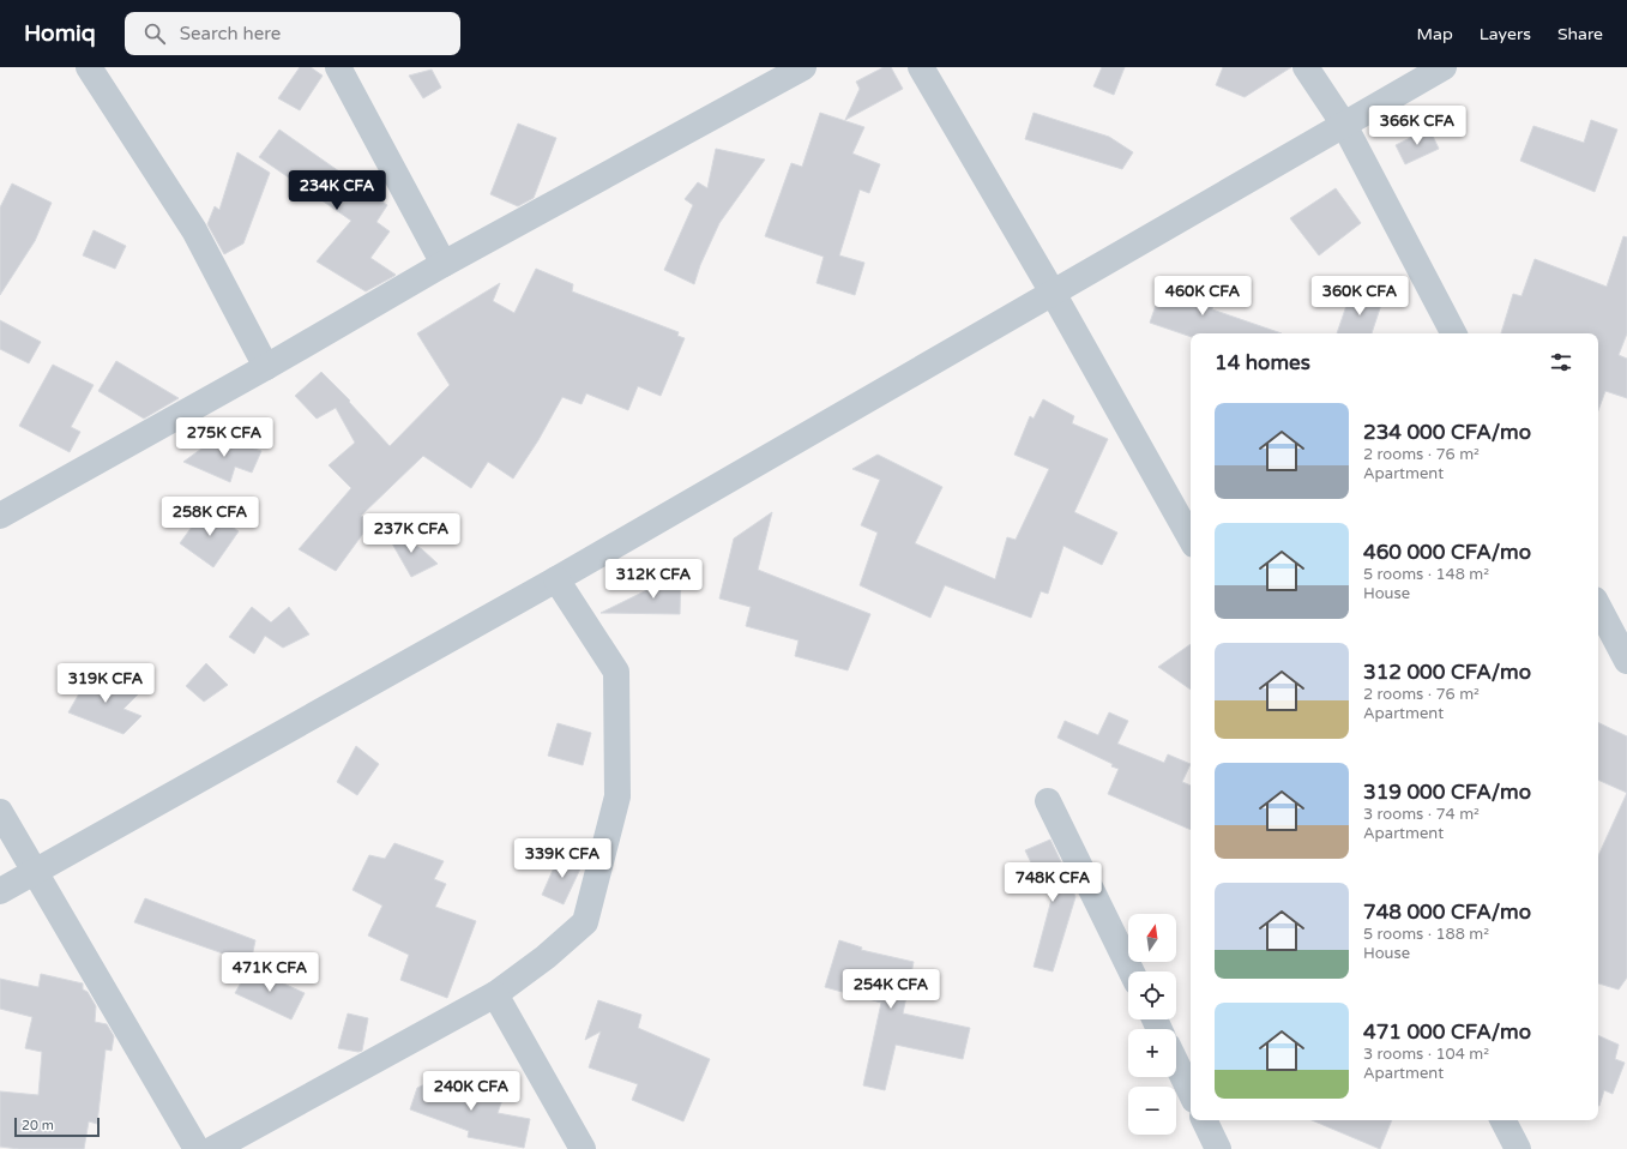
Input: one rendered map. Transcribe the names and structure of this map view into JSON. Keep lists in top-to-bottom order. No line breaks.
{"scale_bar":"20 m","north":"top","page":{"header":"Homiq","search":"Search here","nav":["Map","Layers","Share"],"price":["366K CFA","234K CFA","460K CFA","360K CFA","275K CFA","258K CFA","237K CFA","312K CFA","319K CFA","339K CFA","748K CFA","471K CFA","254K CFA","240K CFA"],"heading":"14 homes","list":[{"name":"234 000 CFA/mo","note":"2 rooms · 76 m² · Apartment"},{"name":"460 000 CFA/mo","note":"5 rooms · 148 m² · House"},{"name":"312 000 CFA/mo","note":"2 rooms · 76 m² · Apartment"},{"name":"319 000 CFA/mo","note":"3 rooms · 74 m² · Apartment"},{"name":"748 000 CFA/mo","note":"5 rooms · 188 m² · House"},{"name":"471 000 CFA/mo","note":"3 rooms · 104 m² · Apartment"}],"map_buttons":["+","−"],"scale":"20 m"}}
